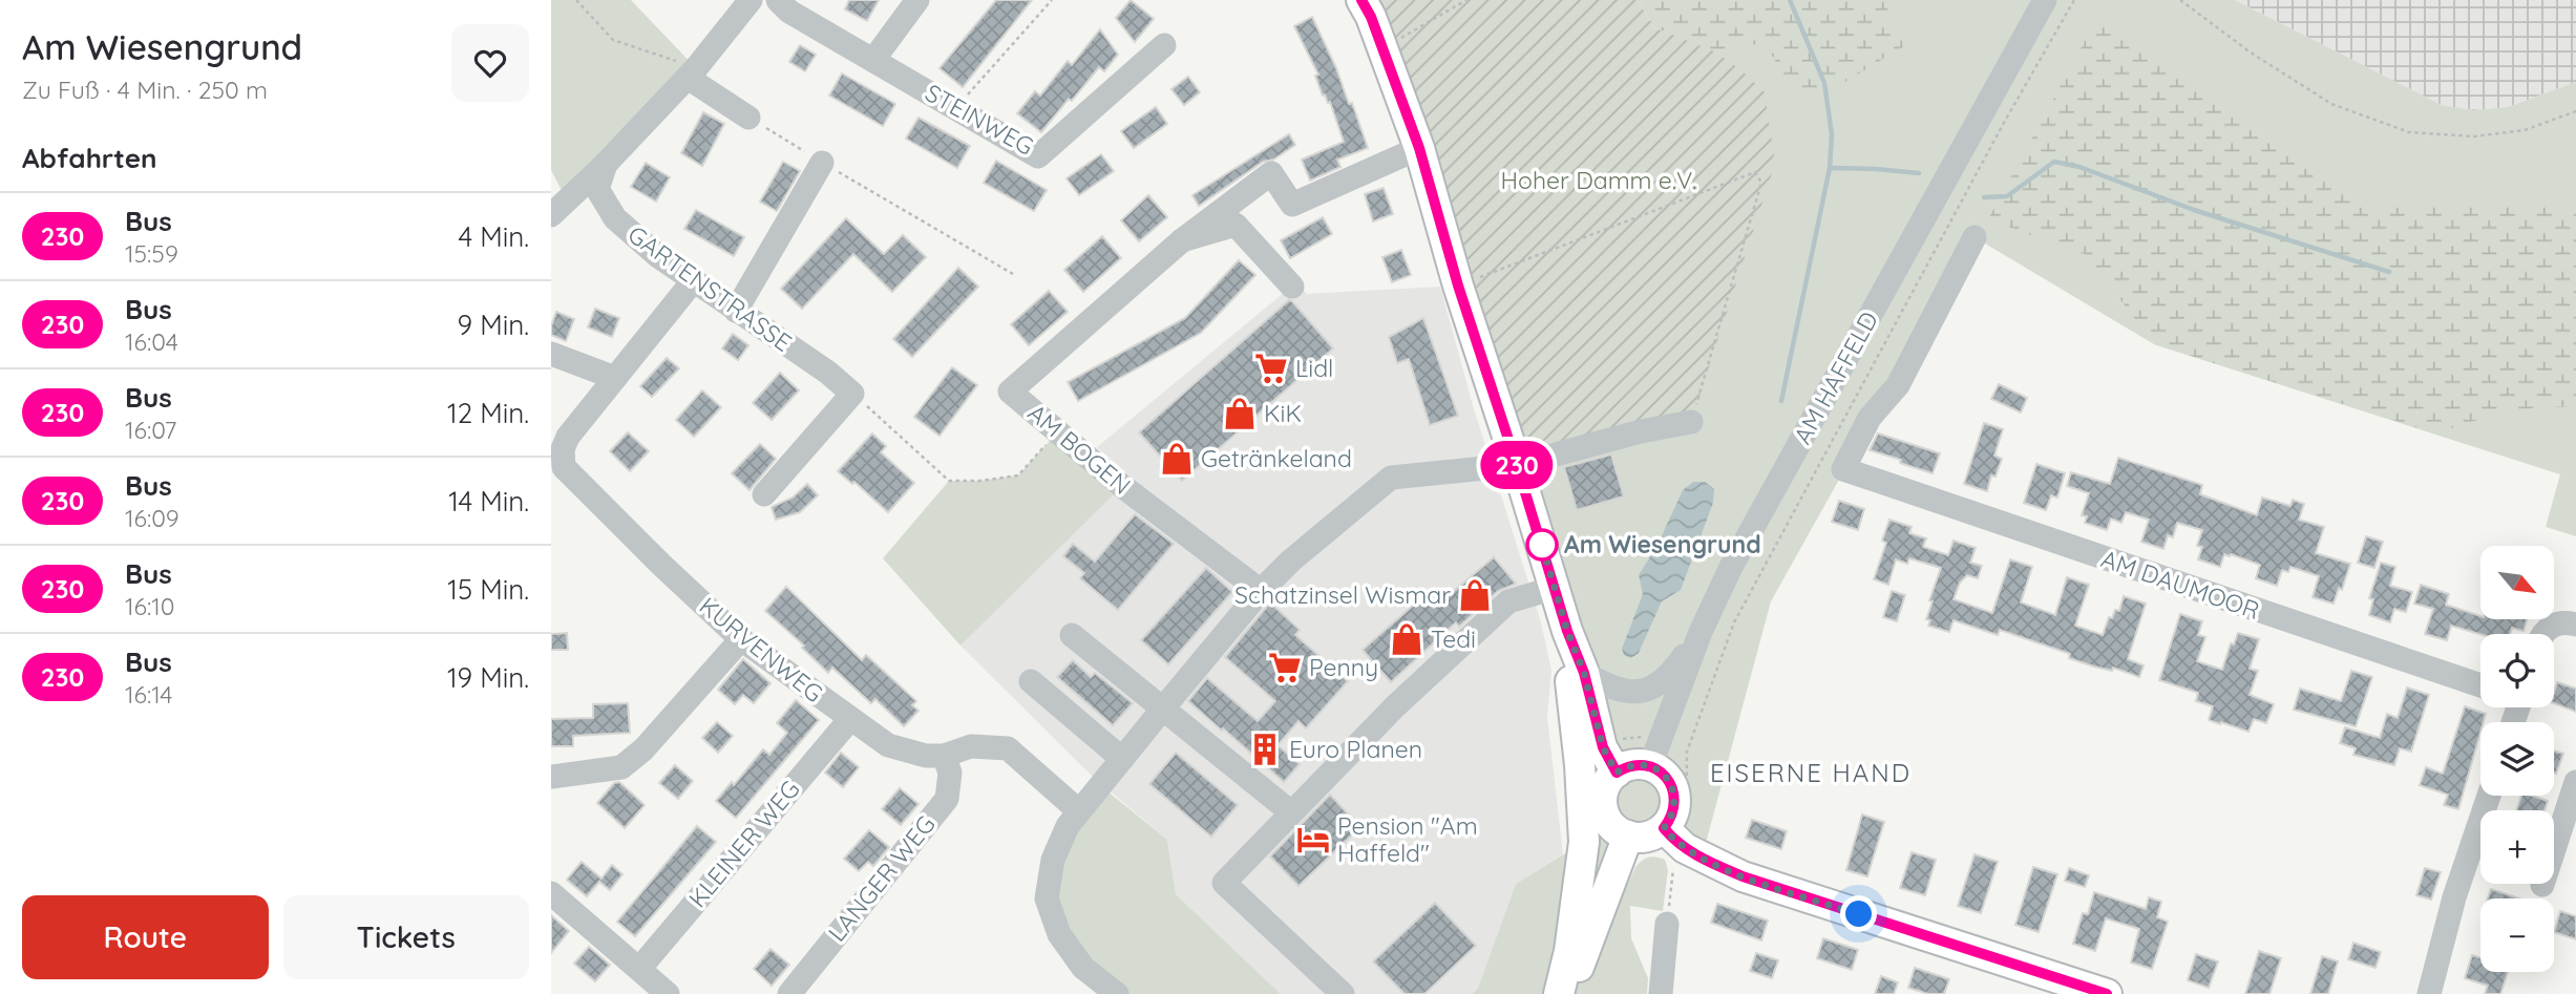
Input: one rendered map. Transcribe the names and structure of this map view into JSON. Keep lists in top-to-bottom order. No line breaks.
{"streets":{"street":["STEINWEG","GARTENSTRASSE","AM HAFFELD","AM BOGEN","AM DAUMOOR","KURVENWEG","KLEINER WEG","LANGER WEG"]},"crossings":[["GARTENSTRASSE","KURVENWEG"],["KURVENWEG","KLEINER WEG"],["KURVENWEG","LANGER WEG"]],"districts":["EISERNE HAND"],"parks":["Hoher Damm e.V."],"places":{"supermarket":["Lidl","Penny"],"shop":["KiK","Getränkeland","Schatzinsel Wismar","Tedi"],"other":["Am Wiesengrund"],"building":["Euro Planen"],"hotel":["Pension \"Am Haffeld\""]},"lines":["bus line 230"],"north":"bottom right","page":{"heading":[["Am Wiesengrund","Zu Fuß · 4 Min. · 250 m"],"Abfahrten"],"on_map":"230","list":[{"mark":"230","name":"Bus","note":"15:59","value":"4 Min."},{"mark":"230","name":"Bus","note":"16:04","value":"9 Min."},{"mark":"230","name":"Bus","note":"16:07","value":"12 Min."},{"mark":"230","name":"Bus","note":"16:09","value":"14 Min."},{"mark":"230","name":"Bus","note":"16:10","value":"15 Min."},{"mark":"230","name":"Bus","note":"16:14","value":"19 Min."}],"map_buttons":["+","−"],"buttons":["Route","Tickets"]}}
